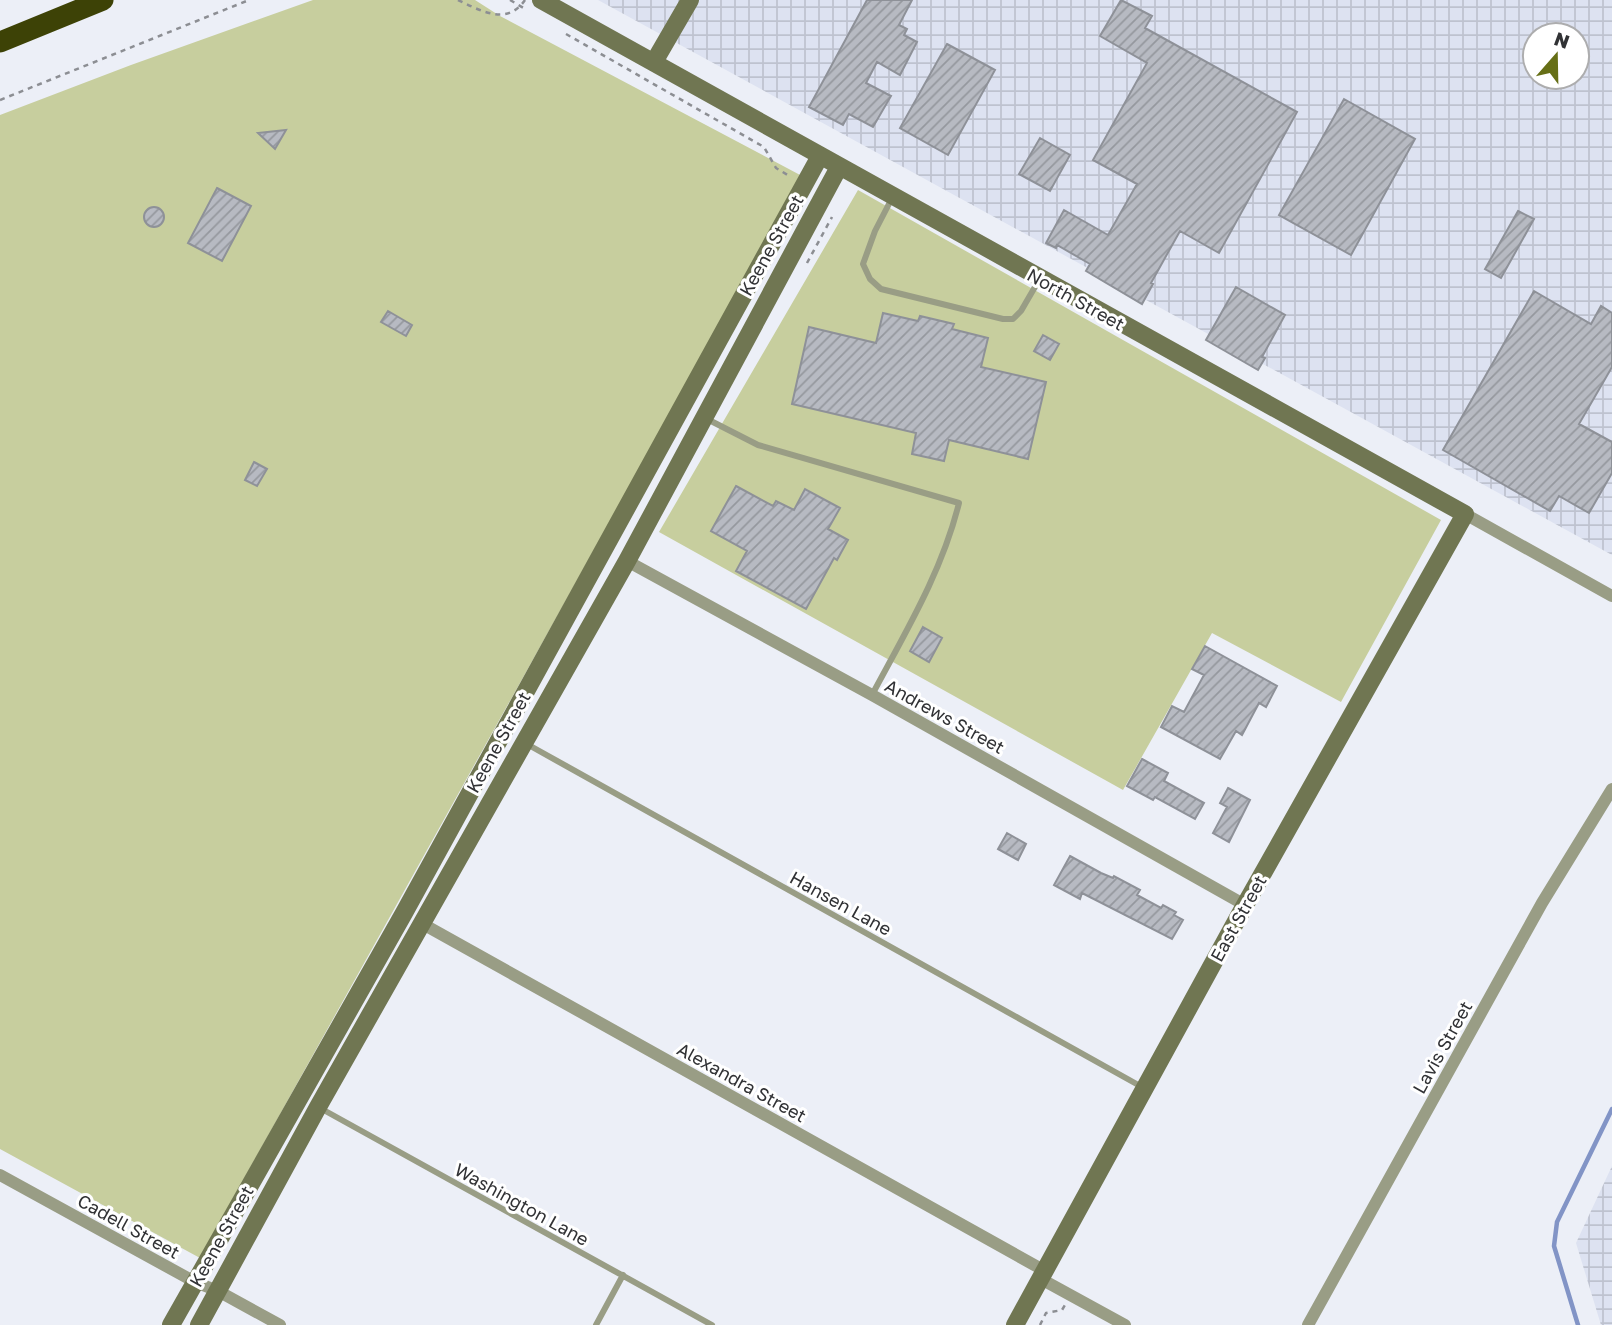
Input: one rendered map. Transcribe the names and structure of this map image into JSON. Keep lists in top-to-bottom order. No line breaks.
{"streets":{"street":["Keene Street","North Street","Andrews Street","East Street","Lavis Street","Alexandra Street","Cadell Street"],"lane":["Hansen Lane","Washington Lane"]},"crossings":[["Keene Street","North Street"],["Keene Street","Andrews Street"],["Keene Street","Hansen Lane"],["Keene Street","Alexandra Street"],["Keene Street","Washington Lane"],["Keene Street","Cadell Street"],["North Street","East Street"],["Andrews Street","East Street"],["Hansen Lane","East Street"],["East Street","Alexandra Street"]],"north":"top"}
